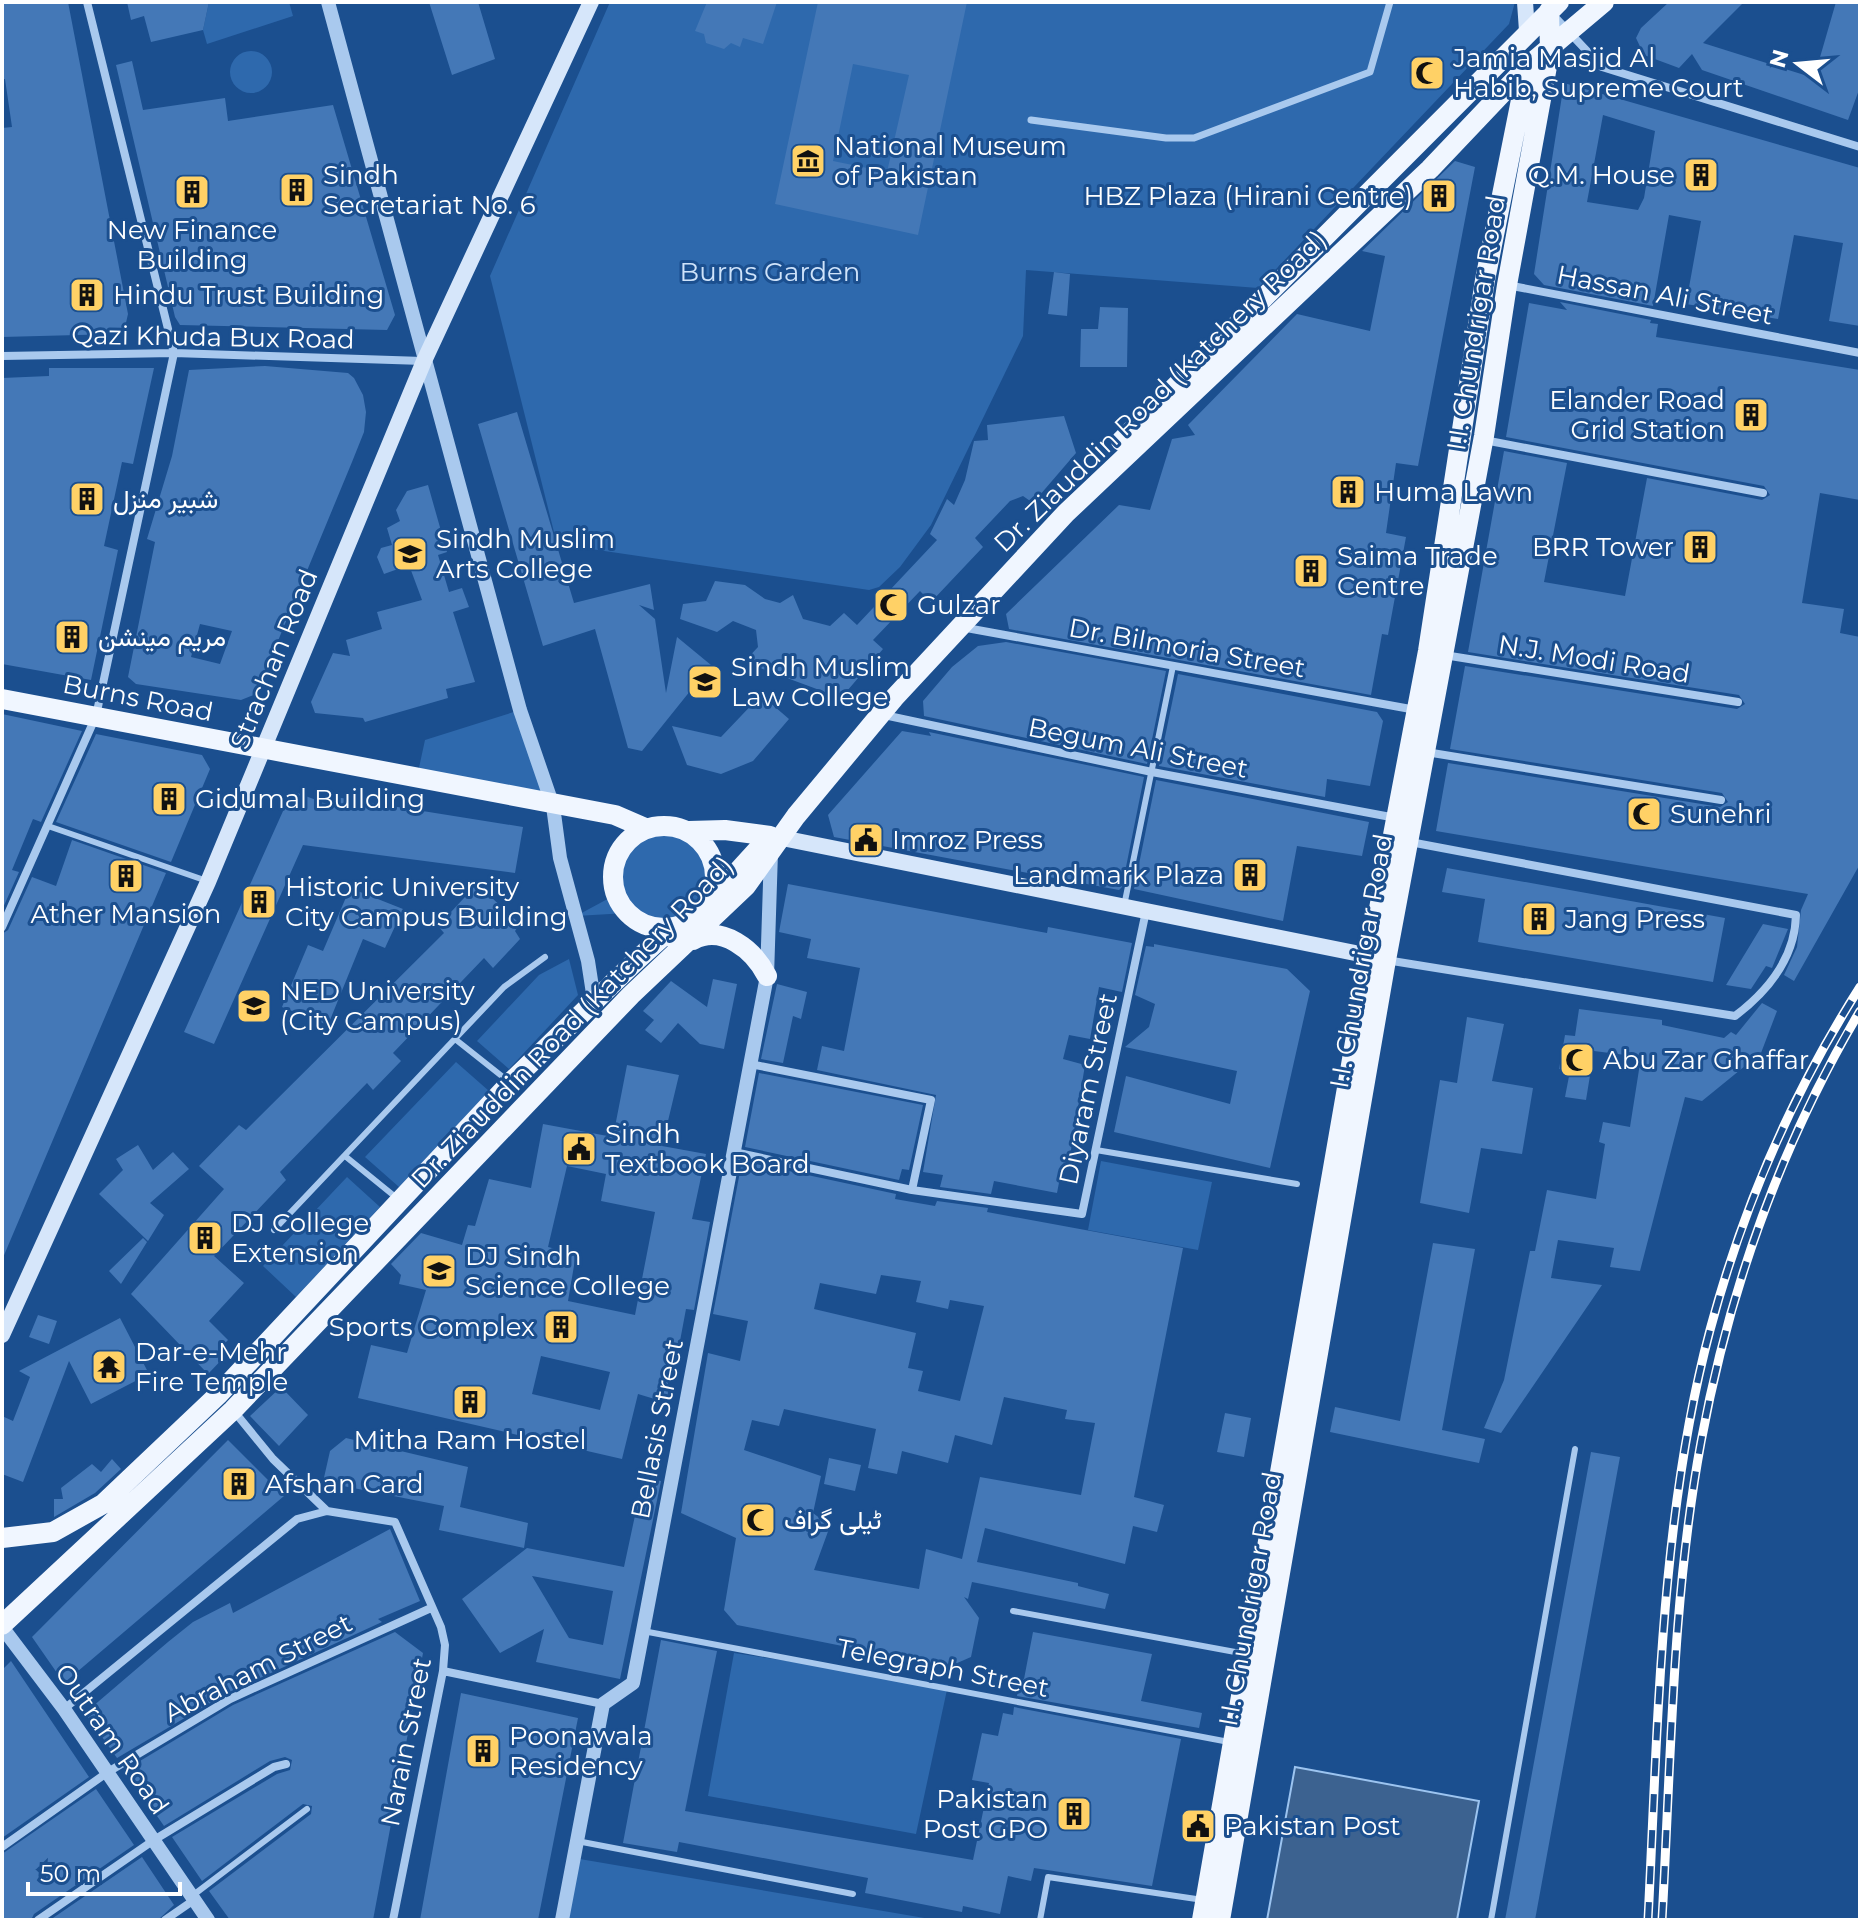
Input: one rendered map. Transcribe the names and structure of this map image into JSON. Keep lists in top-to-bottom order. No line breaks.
{"streets":{"main road":["I.I. Chundrigar Road","Dr. Ziauddin Road (Katchery Road)","Strachan Road","Burns Road"],"street":["Hassan Ali Street","Qazi Khuda Bux Road","Dr. Bilmoria Street","N.J. Modi Road","Begum Ali Street","Diyaram Street","Bellasis Street","Abraham Street","Outram Road","Narain Street"],"lane":["Telegraph Street"]},"crossings":[["Hassan Ali Street","I.I. Chundrigar Road"],["I.I. Chundrigar Road","Dr. Ziauddin Road (Katchery Road)"],["I.I. Chundrigar Road","Dr. Bilmoria Street"],["I.I. Chundrigar Road","N.J. Modi Road"],["I.I. Chundrigar Road","Begum Ali Street"],["I.I. Chundrigar Road","Telegraph Street"],["Qazi Khuda Bux Road","Strachan Road"],["Dr. Ziauddin Road (Katchery Road)","Dr. Bilmoria Street"],["Dr. Ziauddin Road (Katchery Road)","Burns Road"],["Dr. Ziauddin Road (Katchery Road)","Begum Ali Street"],["Dr. Ziauddin Road (Katchery Road)","Bellasis Street"],["Dr. Ziauddin Road (Katchery Road)","Outram Road"],["Strachan Road","Burns Road"],["Bellasis Street","Telegraph Street"],["Abraham Street","Outram Road"],["Abraham Street","Narain Street"]],"parks":["Burns Garden"],"places":{"mosque":["Jamia Masjid Al Habib, Supreme Court","Gulzar","Sunehri","Abu Zar Ghaffar","ٹیلی گراف"],"museum":["National Museum of Pakistan"],"building":["Q.M. House","Sindh Secretariat No. 6","New Finance Building","HBZ Plaza (Hirani Centre)","Hindu Trust Building","Elander Road Grid Station","Huma Lawn","شبیر منزل","BRR Tower","Saima Trade Centre","مریم مینشن","Gidumal Building","Landmark Plaza","Ather Mansion","Historic University City Campus Building","Jang Press","DJ College Extension","Sports Complex","Mitha Ram Hostel","Afshan Card","Poonawala Residency","Pakistan Post GPO"],"school or university":["Sindh Muslim Arts College","Sindh Muslim Law College","NED University (City Campus)","DJ Sindh Science College"],"public building":["Imroz Press","Sindh Textbook Board","Pakistan Post"],"temple":["Dar-e-Mehr Fire Temple"]},"scale_bar":"50 m","north":"left"}
